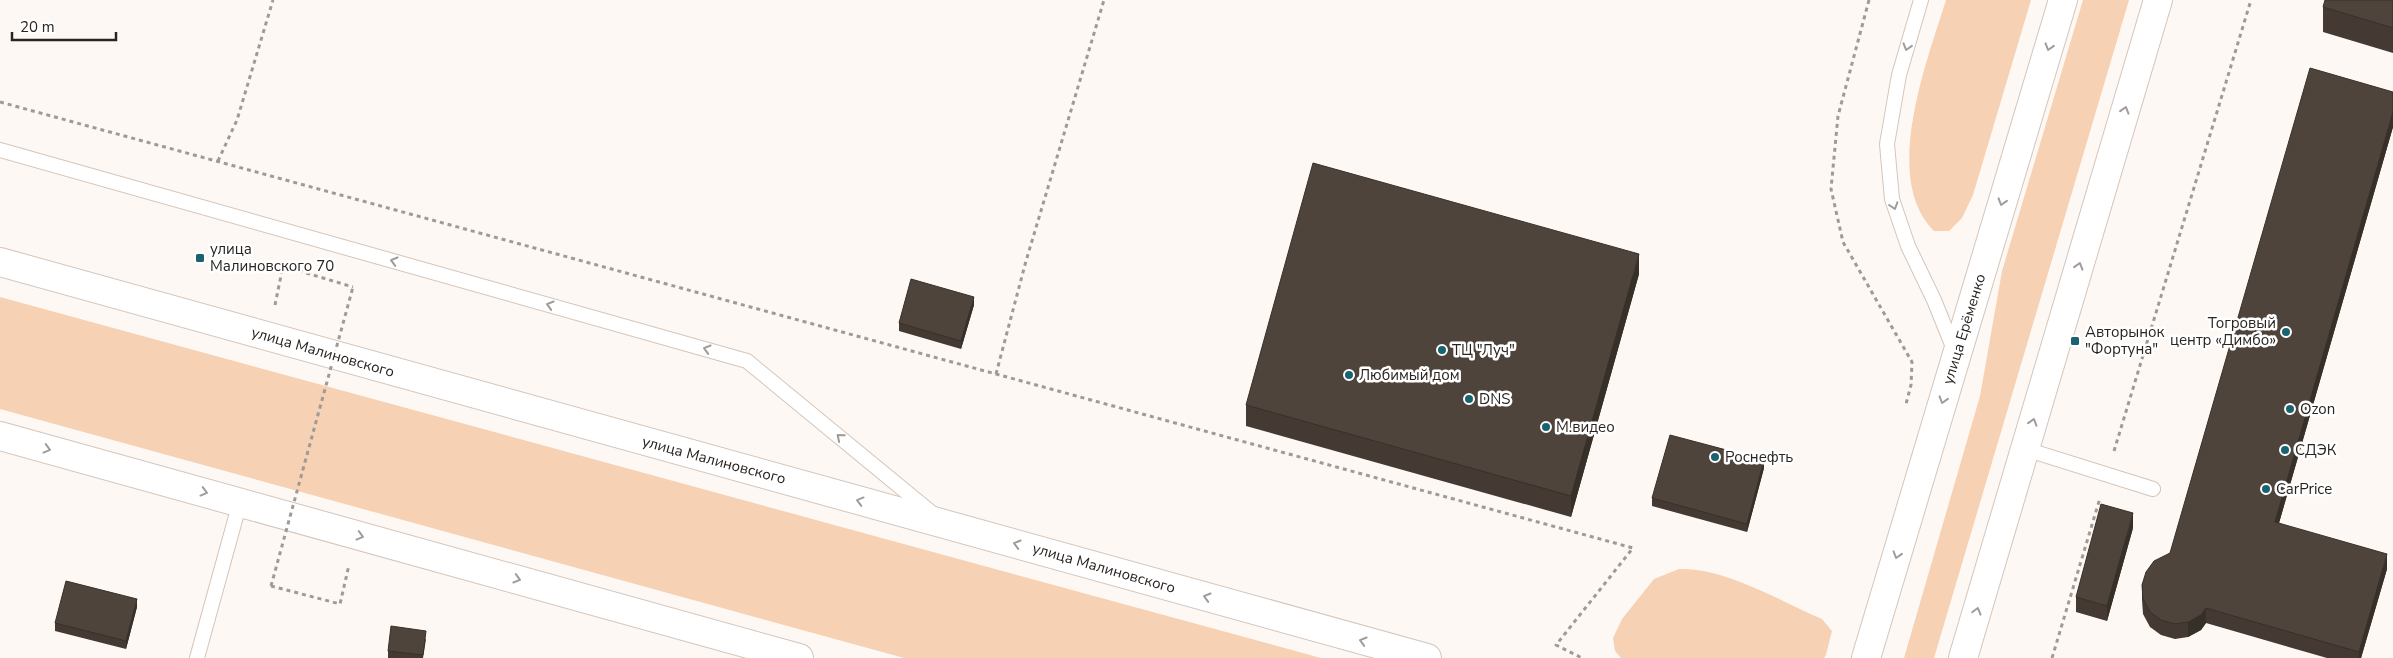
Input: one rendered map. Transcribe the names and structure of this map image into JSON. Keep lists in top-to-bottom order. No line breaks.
{"streets":{"main road":["улица Ерёменко","улица Малиновского"]},"places":{"transit":["улица Малиновского 70","Авторынок \"Фортуна\""],"other":["Тогровый центр «Димбо»","ТЦ \"Луч\"","Любимый дом","DNS","Ozon","М.видео","СДЭК","Роснефть","CarPrice"]},"scale_bar":"20 m"}
